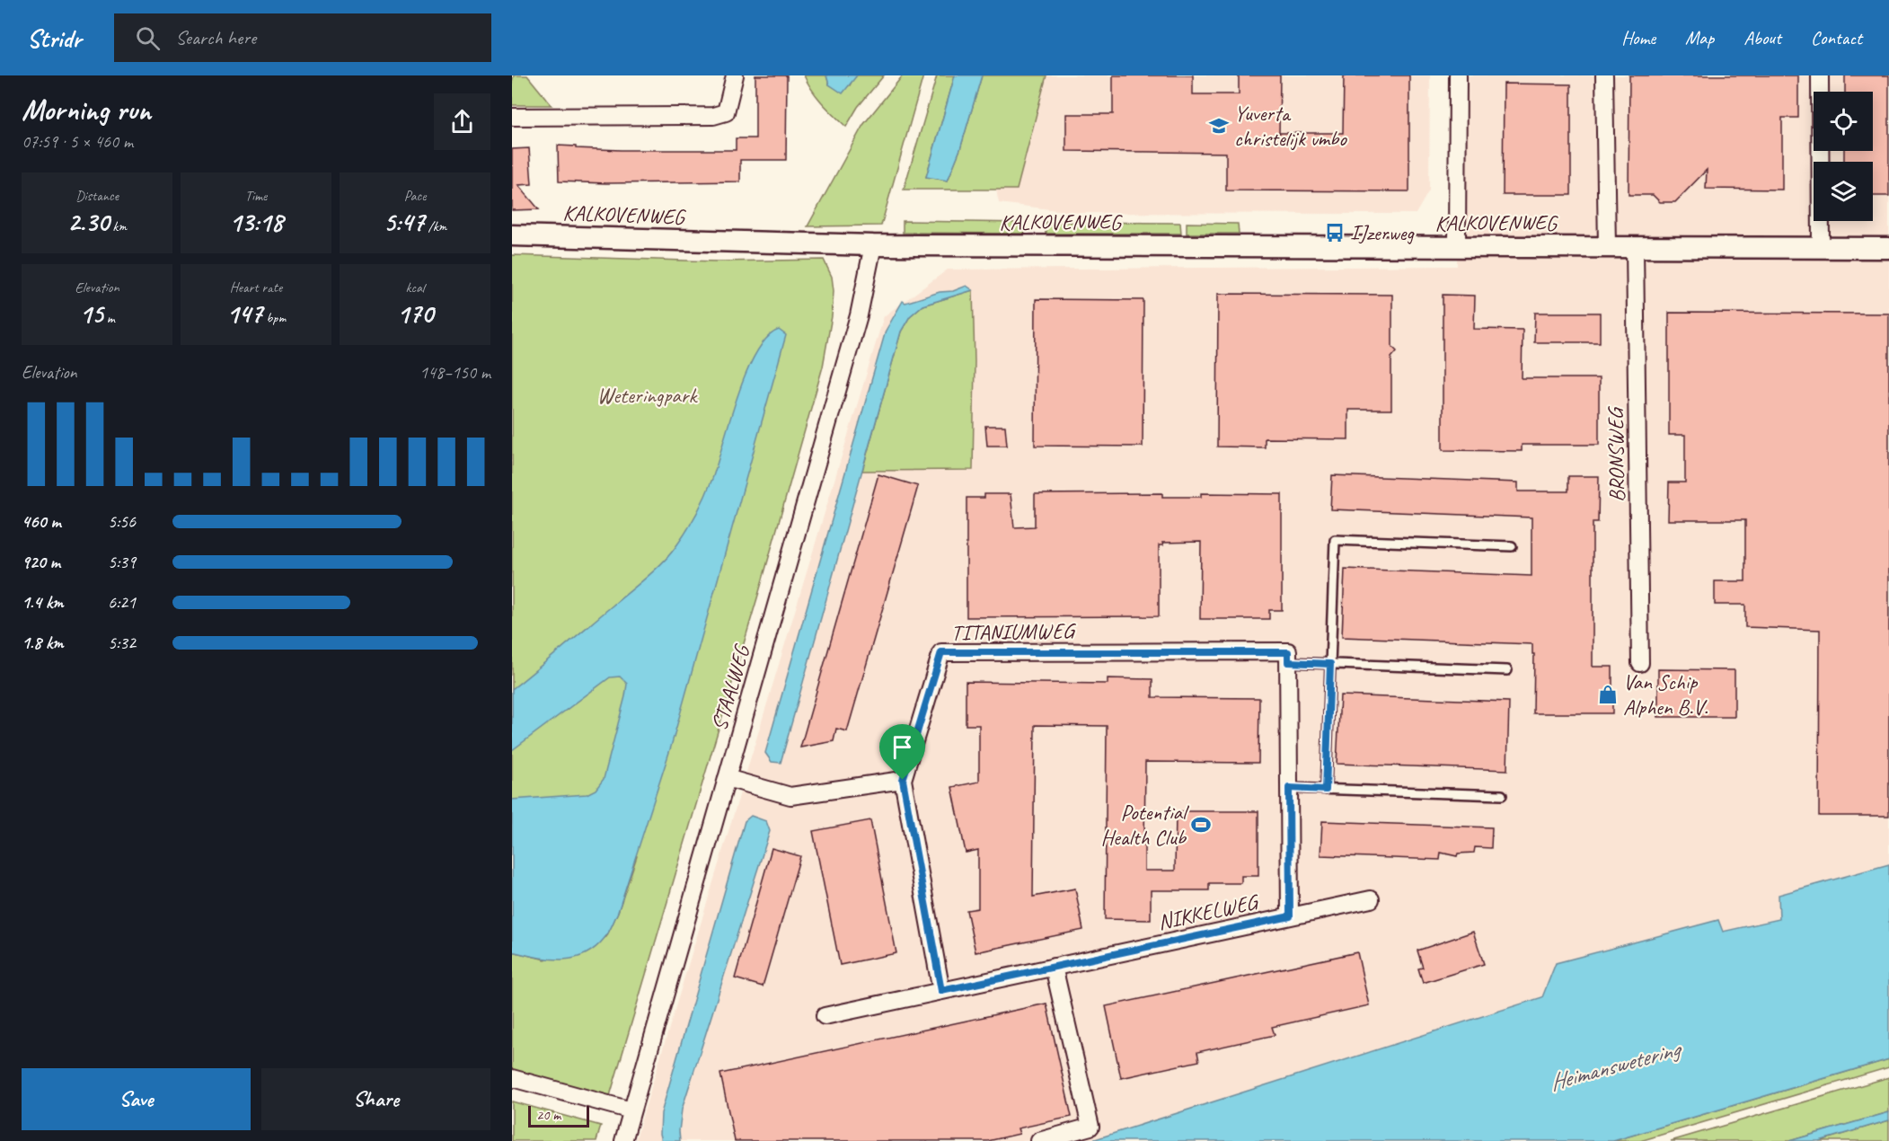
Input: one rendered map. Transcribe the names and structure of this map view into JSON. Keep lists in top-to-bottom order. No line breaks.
{"streets":{"street":["KALKOVENWEG","BRONSWEG","TITANIUMWEG","STAALWEG","NIKKELWEG"]},"crossings":[["KALKOVENWEG","BRONSWEG"],["KALKOVENWEG","STAALWEG"]],"water":["Heimanswetering"],"parks":["Weteringpark"],"places":{"school or university":["Yuverta christelijk vmbo"],"bus stop":["IJzerweg"],"shop":["Van Schip Alphen B.V."],"sports":["Potential Health Club"]},"scale_bar":"20 m","page":{"header":"Stridr","search":"Search here","nav":["Home","Map","About","Contact"],"heading":["Morning run","07:59 · 5 × 460 m"],"stats":[["Distance","2.30 km"],["Time","13:18"],["Pace","5:47 /km"],["Elevation","15 m"],["Heart rate","147 bpm"],["kcal","170"]],"chart":["Elevation","148–150 m"],"list":[{"name":"460 m","note":"5:56"},{"name":"920 m","note":"5:39"},{"name":"1.4 km","note":"6:21"},{"name":"1.8 km","note":"5:32"}],"buttons":["Save","Share"],"scale":"20 m"}}
